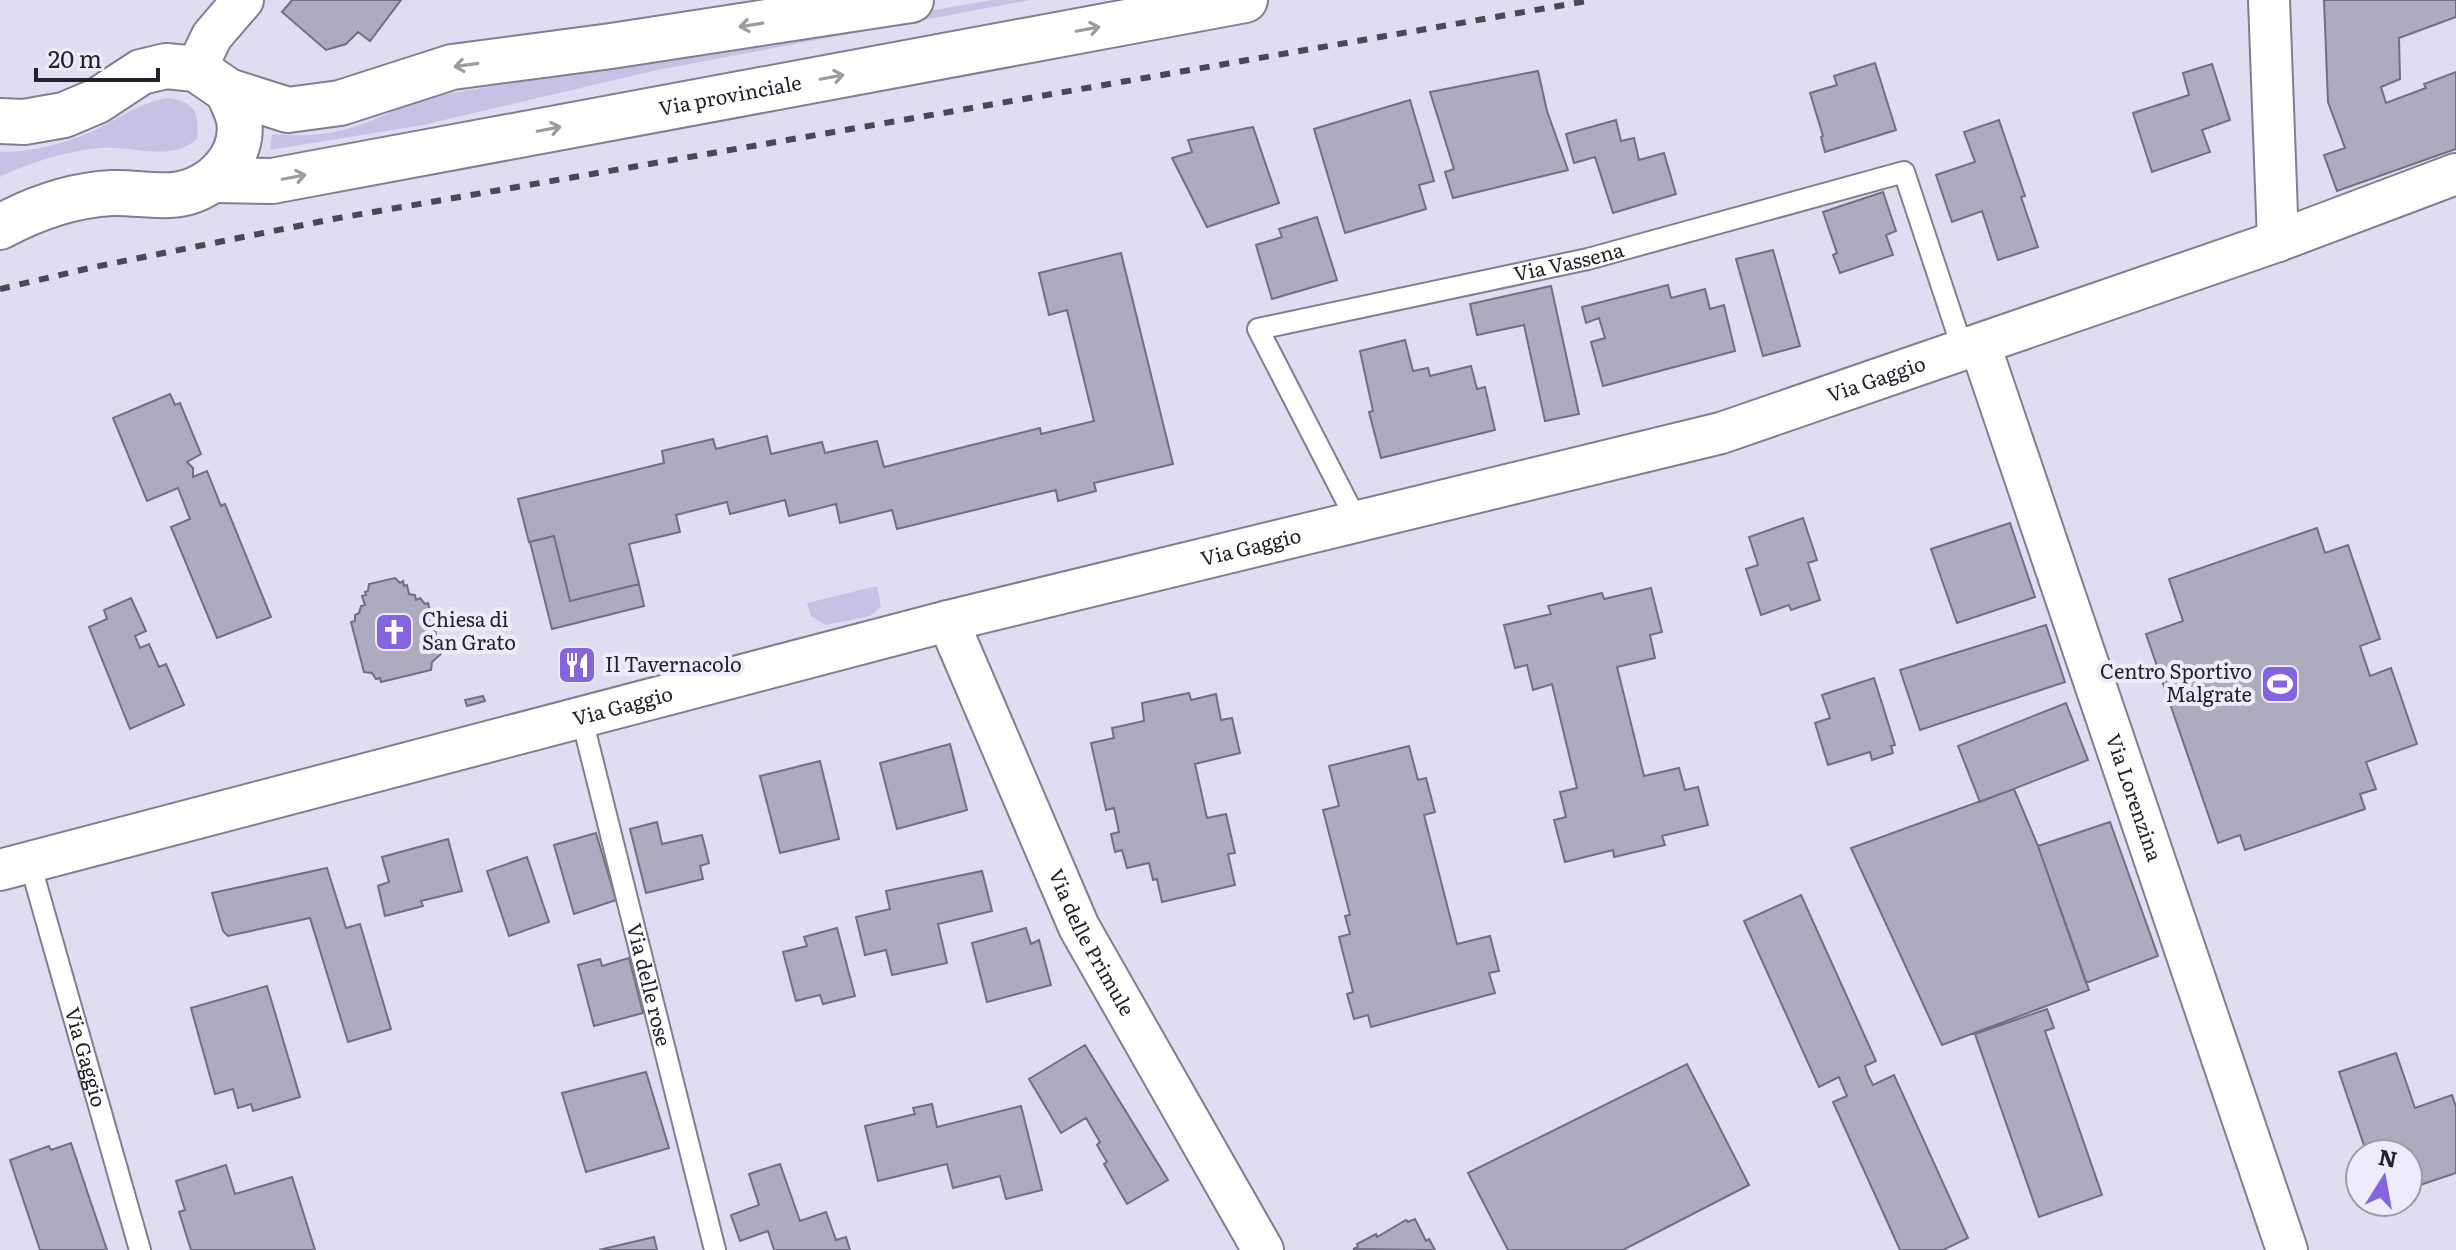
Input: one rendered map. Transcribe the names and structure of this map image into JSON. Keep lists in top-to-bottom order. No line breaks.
{"streets":{"main road":["Via provinciale"],"street":["Via Gaggio","Via Lorenzina","Via delle Primule"],"lane":["Via Vassena","Via delle rose"]},"crossings":[["Via Vassena","Via Gaggio"],["Via Vassena","Via Lorenzina"],["Via Gaggio","Via Lorenzina"],["Via Gaggio","Via delle Primule"],["Via Gaggio","Via delle rose"]],"places":{"church":["Chiesa di San Grato"],"restaurant":["Il Tavernacolo"],"sports":["Centro Sportivo Malgrate"]},"scale_bar":"20 m","north":"top"}
